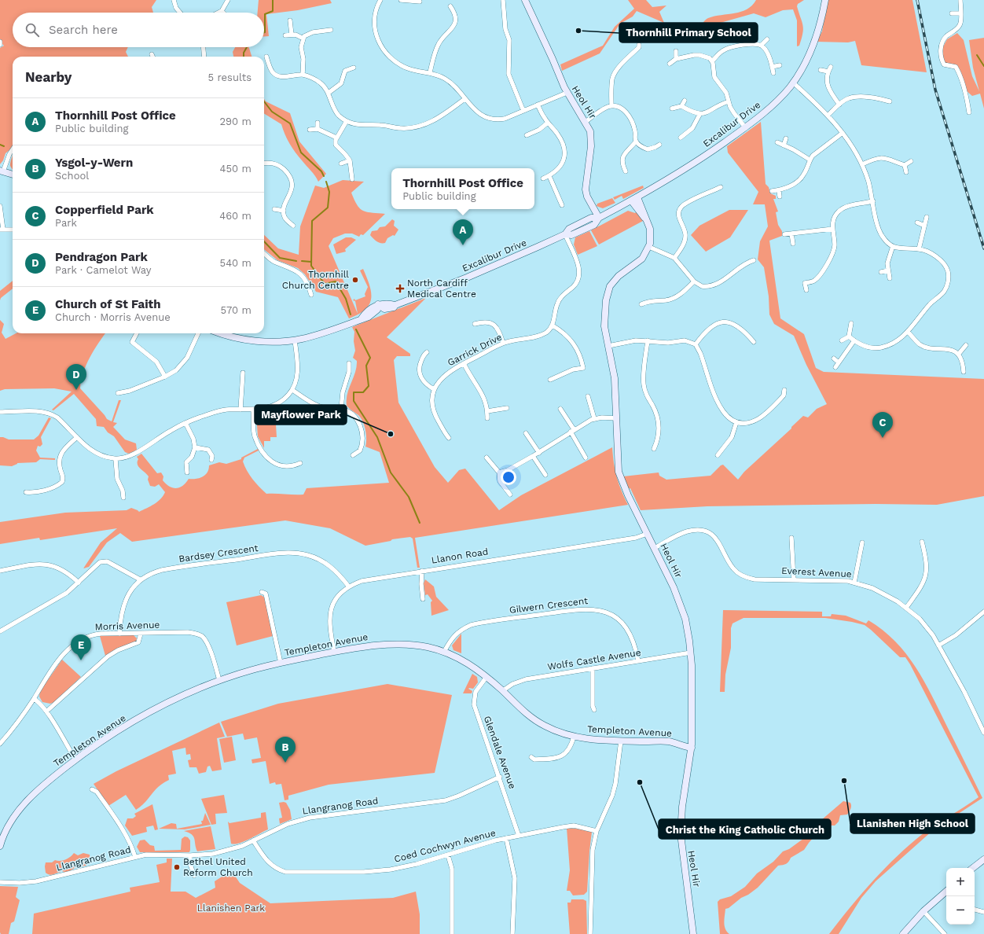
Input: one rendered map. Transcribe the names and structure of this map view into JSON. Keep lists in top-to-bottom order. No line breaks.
{"streets":{"street":["Heol Hir","Excalibur Drive","Garrick Drive","Bardsey Crescent","Llanon Road","Everest Avenue","Gilwern Crescent","Morris Avenue","Templeton Avenue","Wolfs Castle Avenue","Glendale Avenue","Llangranog Road","Coed Cochwyn Avenue"]},"crossings":[["Heol Hir","Excalibur Drive"],["Heol Hir","Llanon Road"],["Heol Hir","Everest Avenue"],["Heol Hir","Templeton Avenue"],["Heol Hir","Wolfs Castle Avenue"],["Bardsey Crescent","Llanon Road"],["Bardsey Crescent","Morris Avenue"],["Llanon Road","Templeton Avenue"],["Gilwern Crescent","Templeton Avenue"],["Gilwern Crescent","Wolfs Castle Avenue"],["Morris Avenue","Templeton Avenue"],["Templeton Avenue","Wolfs Castle Avenue"],["Templeton Avenue","Glendale Avenue"],["Glendale Avenue","Llangranog Road"],["Glendale Avenue","Coed Cochwyn Avenue"],["Llangranog Road","Coed Cochwyn Avenue"]],"parks":["Llanishen Park"],"places":{"other":["Thornhill Primary School","Thornhill Church Centre","Mayflower Park","Llanishen High School","Christ the King Catholic Church","Bethel United Reform Church"],"health":["North Cardiff Medical Centre"]},"page":{"search":"Search here","heading":["Nearby","5 results"],"list":[{"mark":"A","name":"Thornhill Post Office","note":"Public building","value":"290 m"},{"mark":"B","name":"Ysgol-y-Wern","note":"School","value":"450 m"},{"mark":"C","name":"Copperfield Park","note":"Park","value":"460 m"},{"mark":"D","name":"Pendragon Park","note":"Park · Camelot Way","value":"540 m"},{"mark":"E","name":"Church of St Faith","note":"Church · Morris Avenue","value":"570 m"}],"popup":["Thornhill Post Office","Public building"],"pins":["A","D","C","E","B"],"map_buttons":["+","−"]}}
